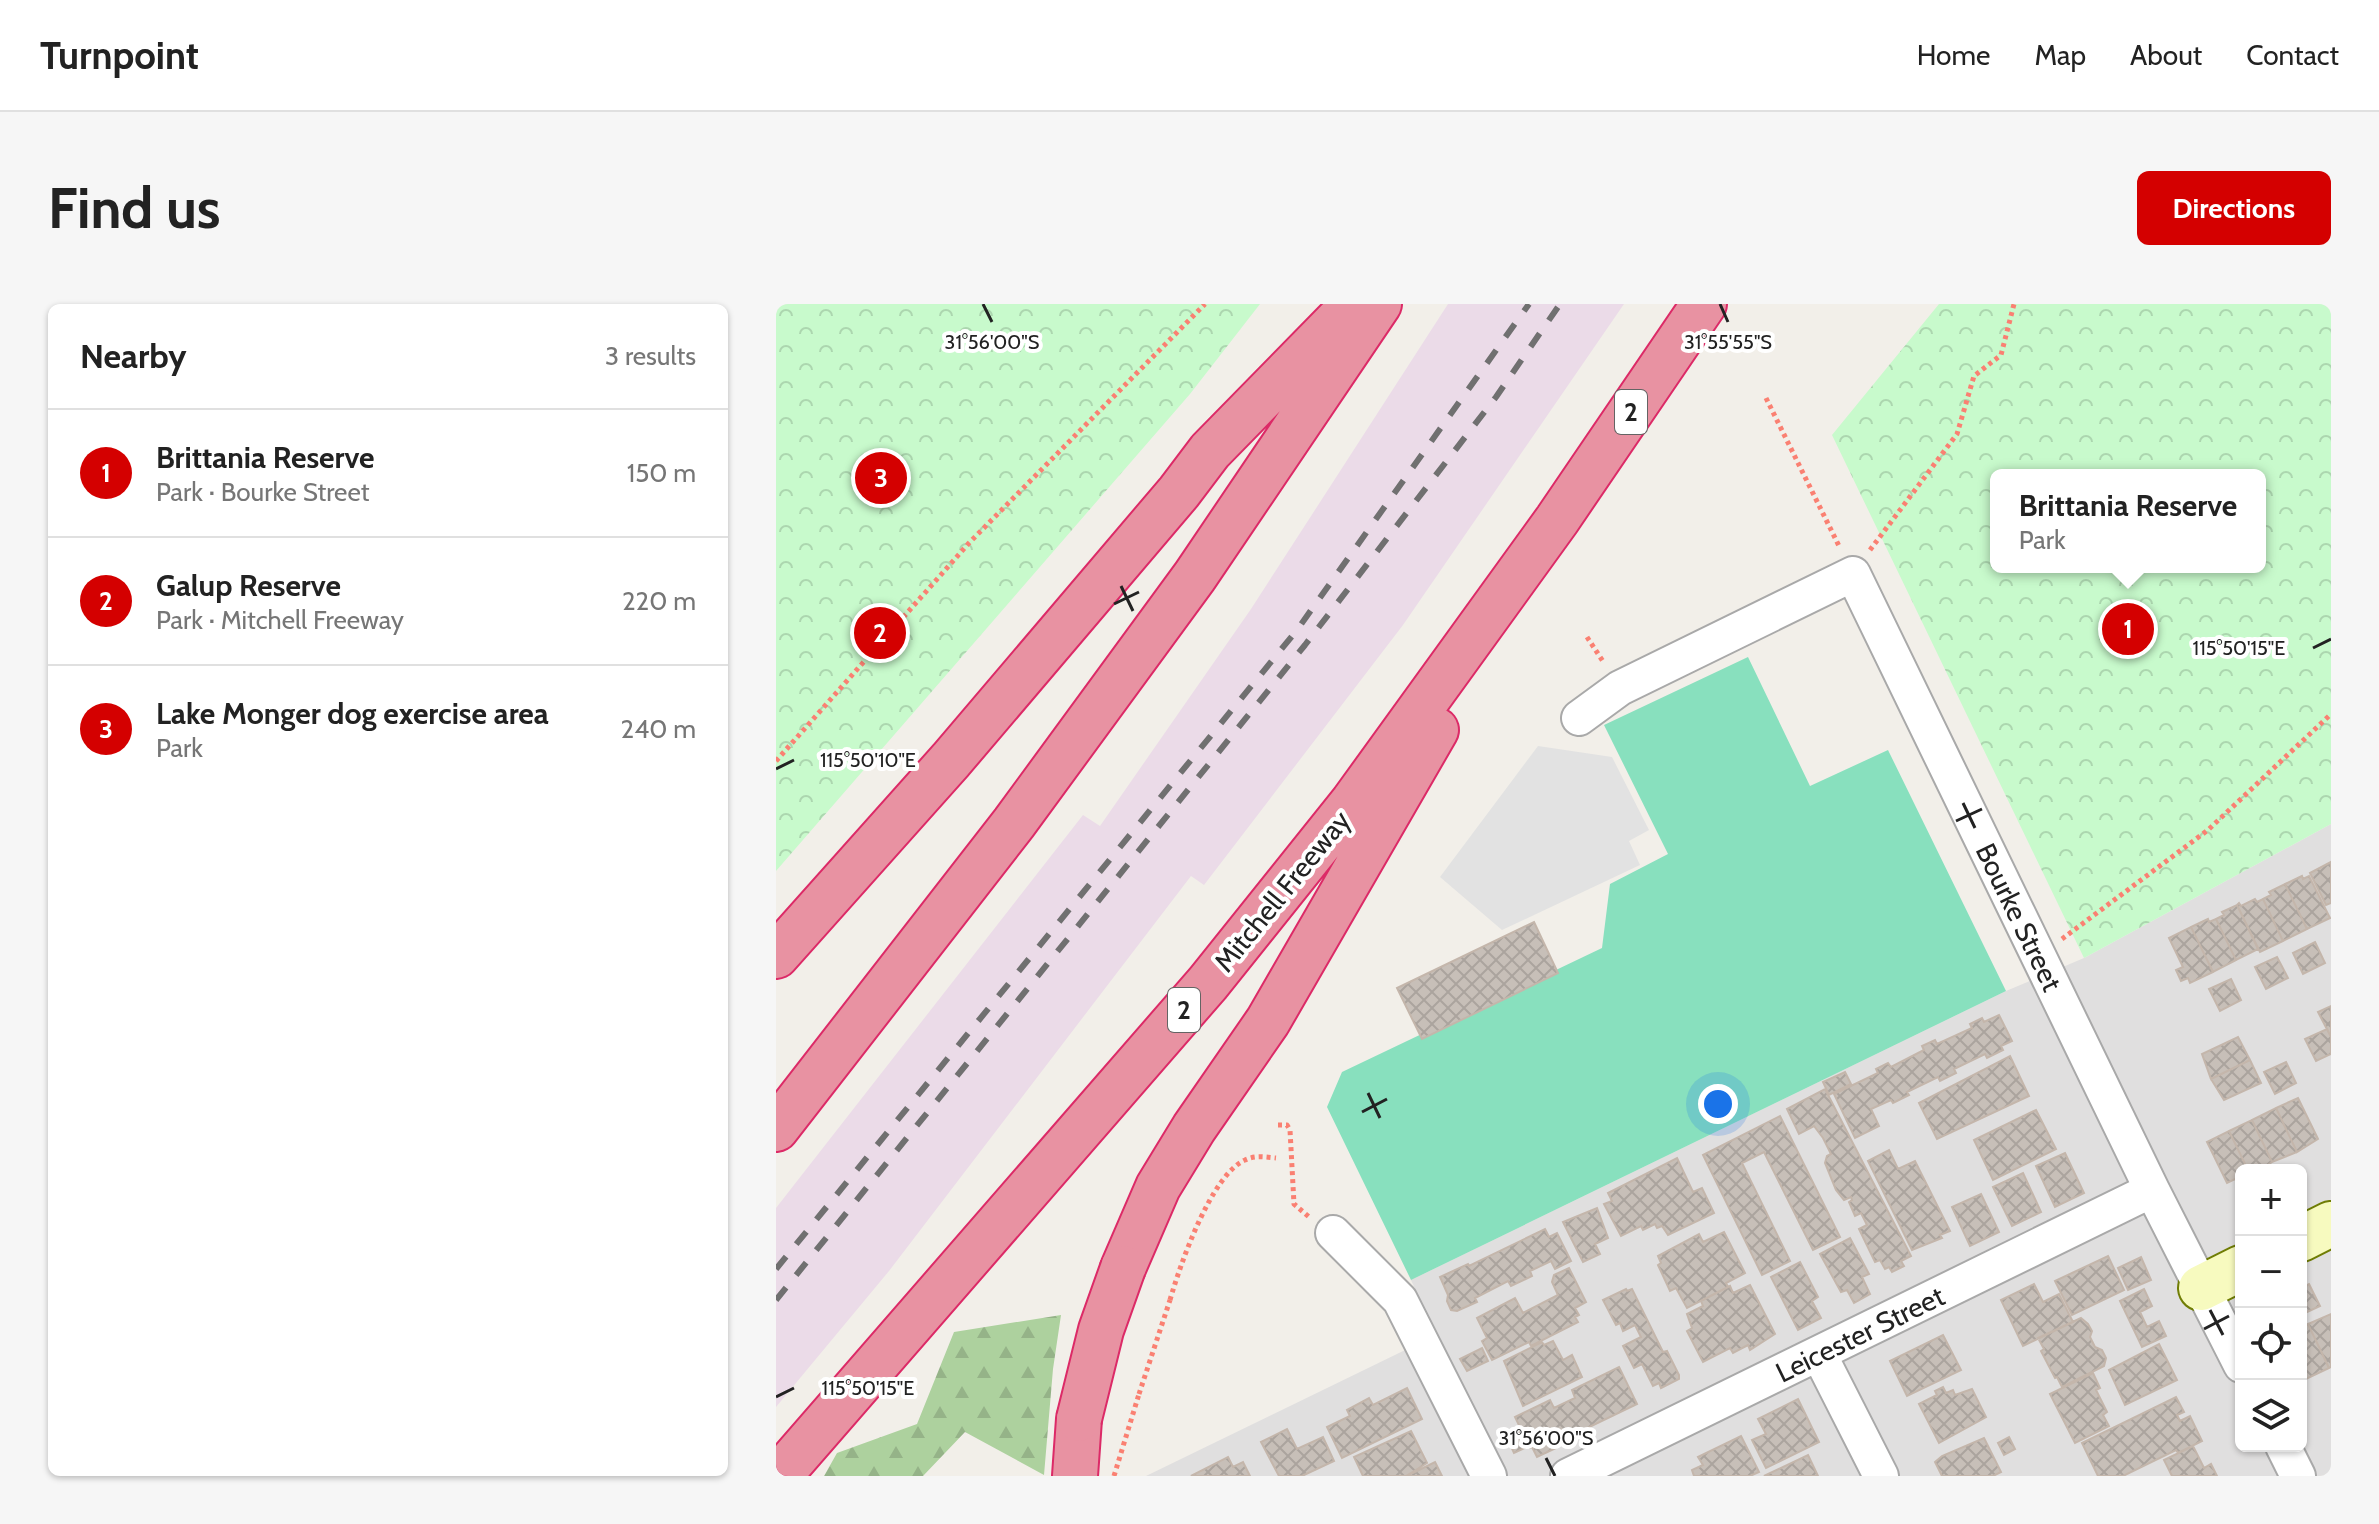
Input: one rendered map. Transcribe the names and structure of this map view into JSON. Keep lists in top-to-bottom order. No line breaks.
{"streets":{"highway":["2","Mitchell Freeway"],"street":["Bourke Street","Leicester Street"]},"crossings":[["Bourke Street","Leicester Street"]],"page":{"header":"Turnpoint","nav":["Home","Map","About","Contact"],"buttons":"Directions","title":"Find us","heading":["Nearby","3 results"],"list":[{"mark":"1","name":"Brittania Reserve","note":"Park · Bourke Street","value":"150 m"},{"mark":"2","name":"Galup Reserve","note":"Park · Mitchell Freeway","value":"220 m"},{"mark":"3","name":"Lake Monger dog exercise area","note":"Park","value":"240 m"}],"pins":["3","1","2"],"popup":["Brittania Reserve","Park"],"map_buttons":["+","−"]},"coordinates":["31°56'00\"S","31°55'55\"S","115°50'15\"E","115°50'10\"E"]}
